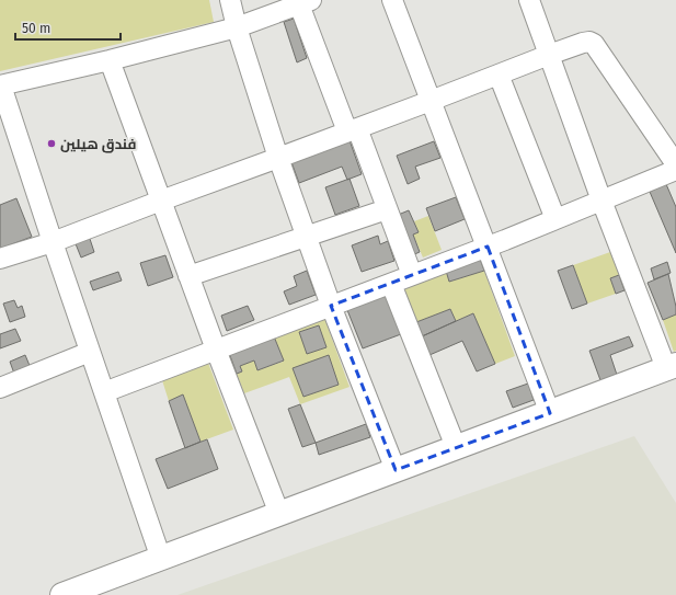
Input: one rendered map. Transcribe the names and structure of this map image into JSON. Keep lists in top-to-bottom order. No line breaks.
{"places":["فندق هيلين"],"scale_bar":"50 m"}
